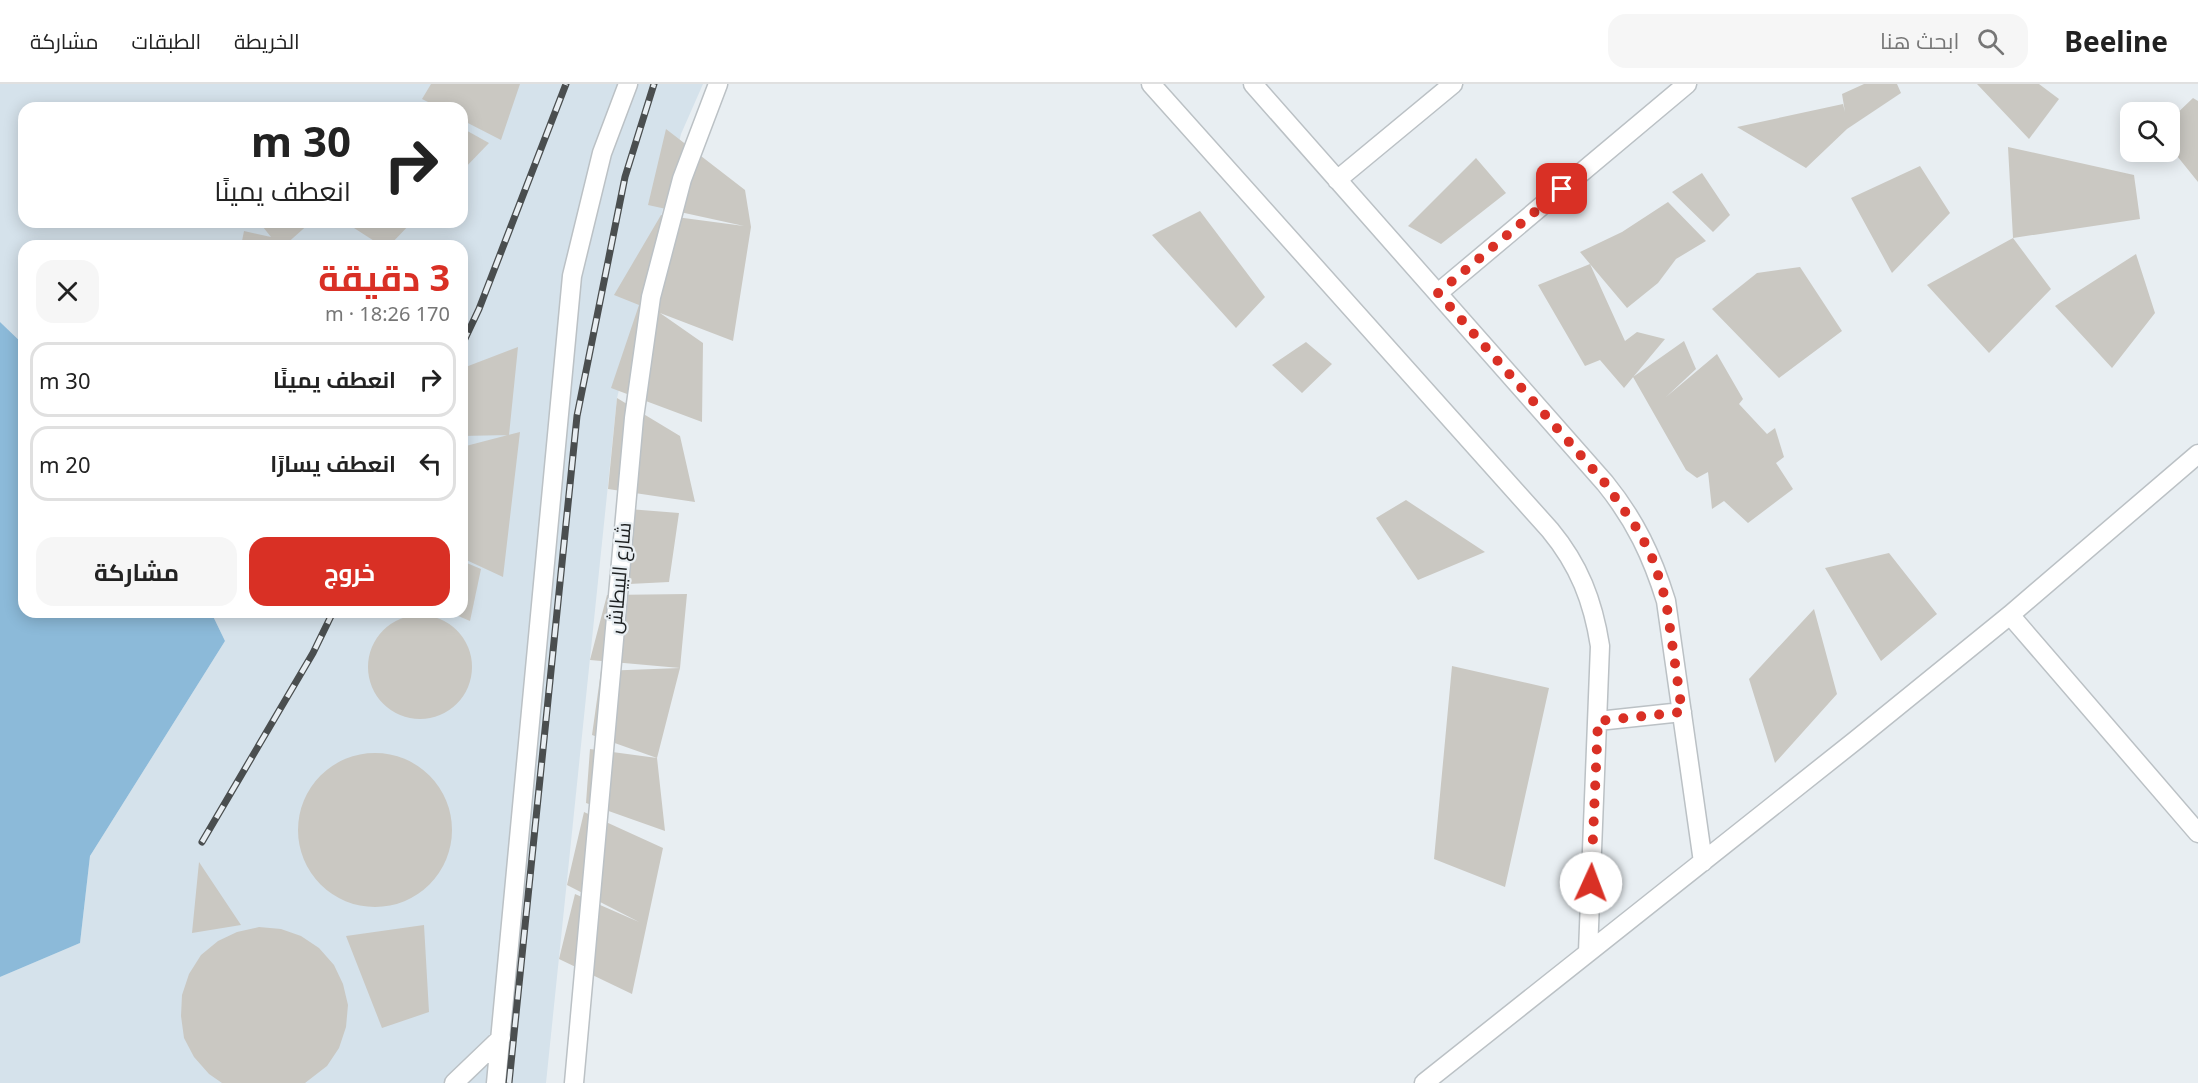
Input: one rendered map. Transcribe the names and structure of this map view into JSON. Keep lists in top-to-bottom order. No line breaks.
{"streets":{"lane":["شارع البيطاش"]},"page":{"header":"Beeline","search":"ابحث هنا","nav":["الخريطة","الطبقات","مشاركة"],"turn":["30 m","انعطف يمينًا"],"heading":["3 دقيقة","170 m · 18:26"],"list":[{"name":"انعطف يمينًا","value":"30 m"},{"name":"انعطف يسارًا","value":"20 m"}],"buttons":["خروج","مشاركة"]}}
